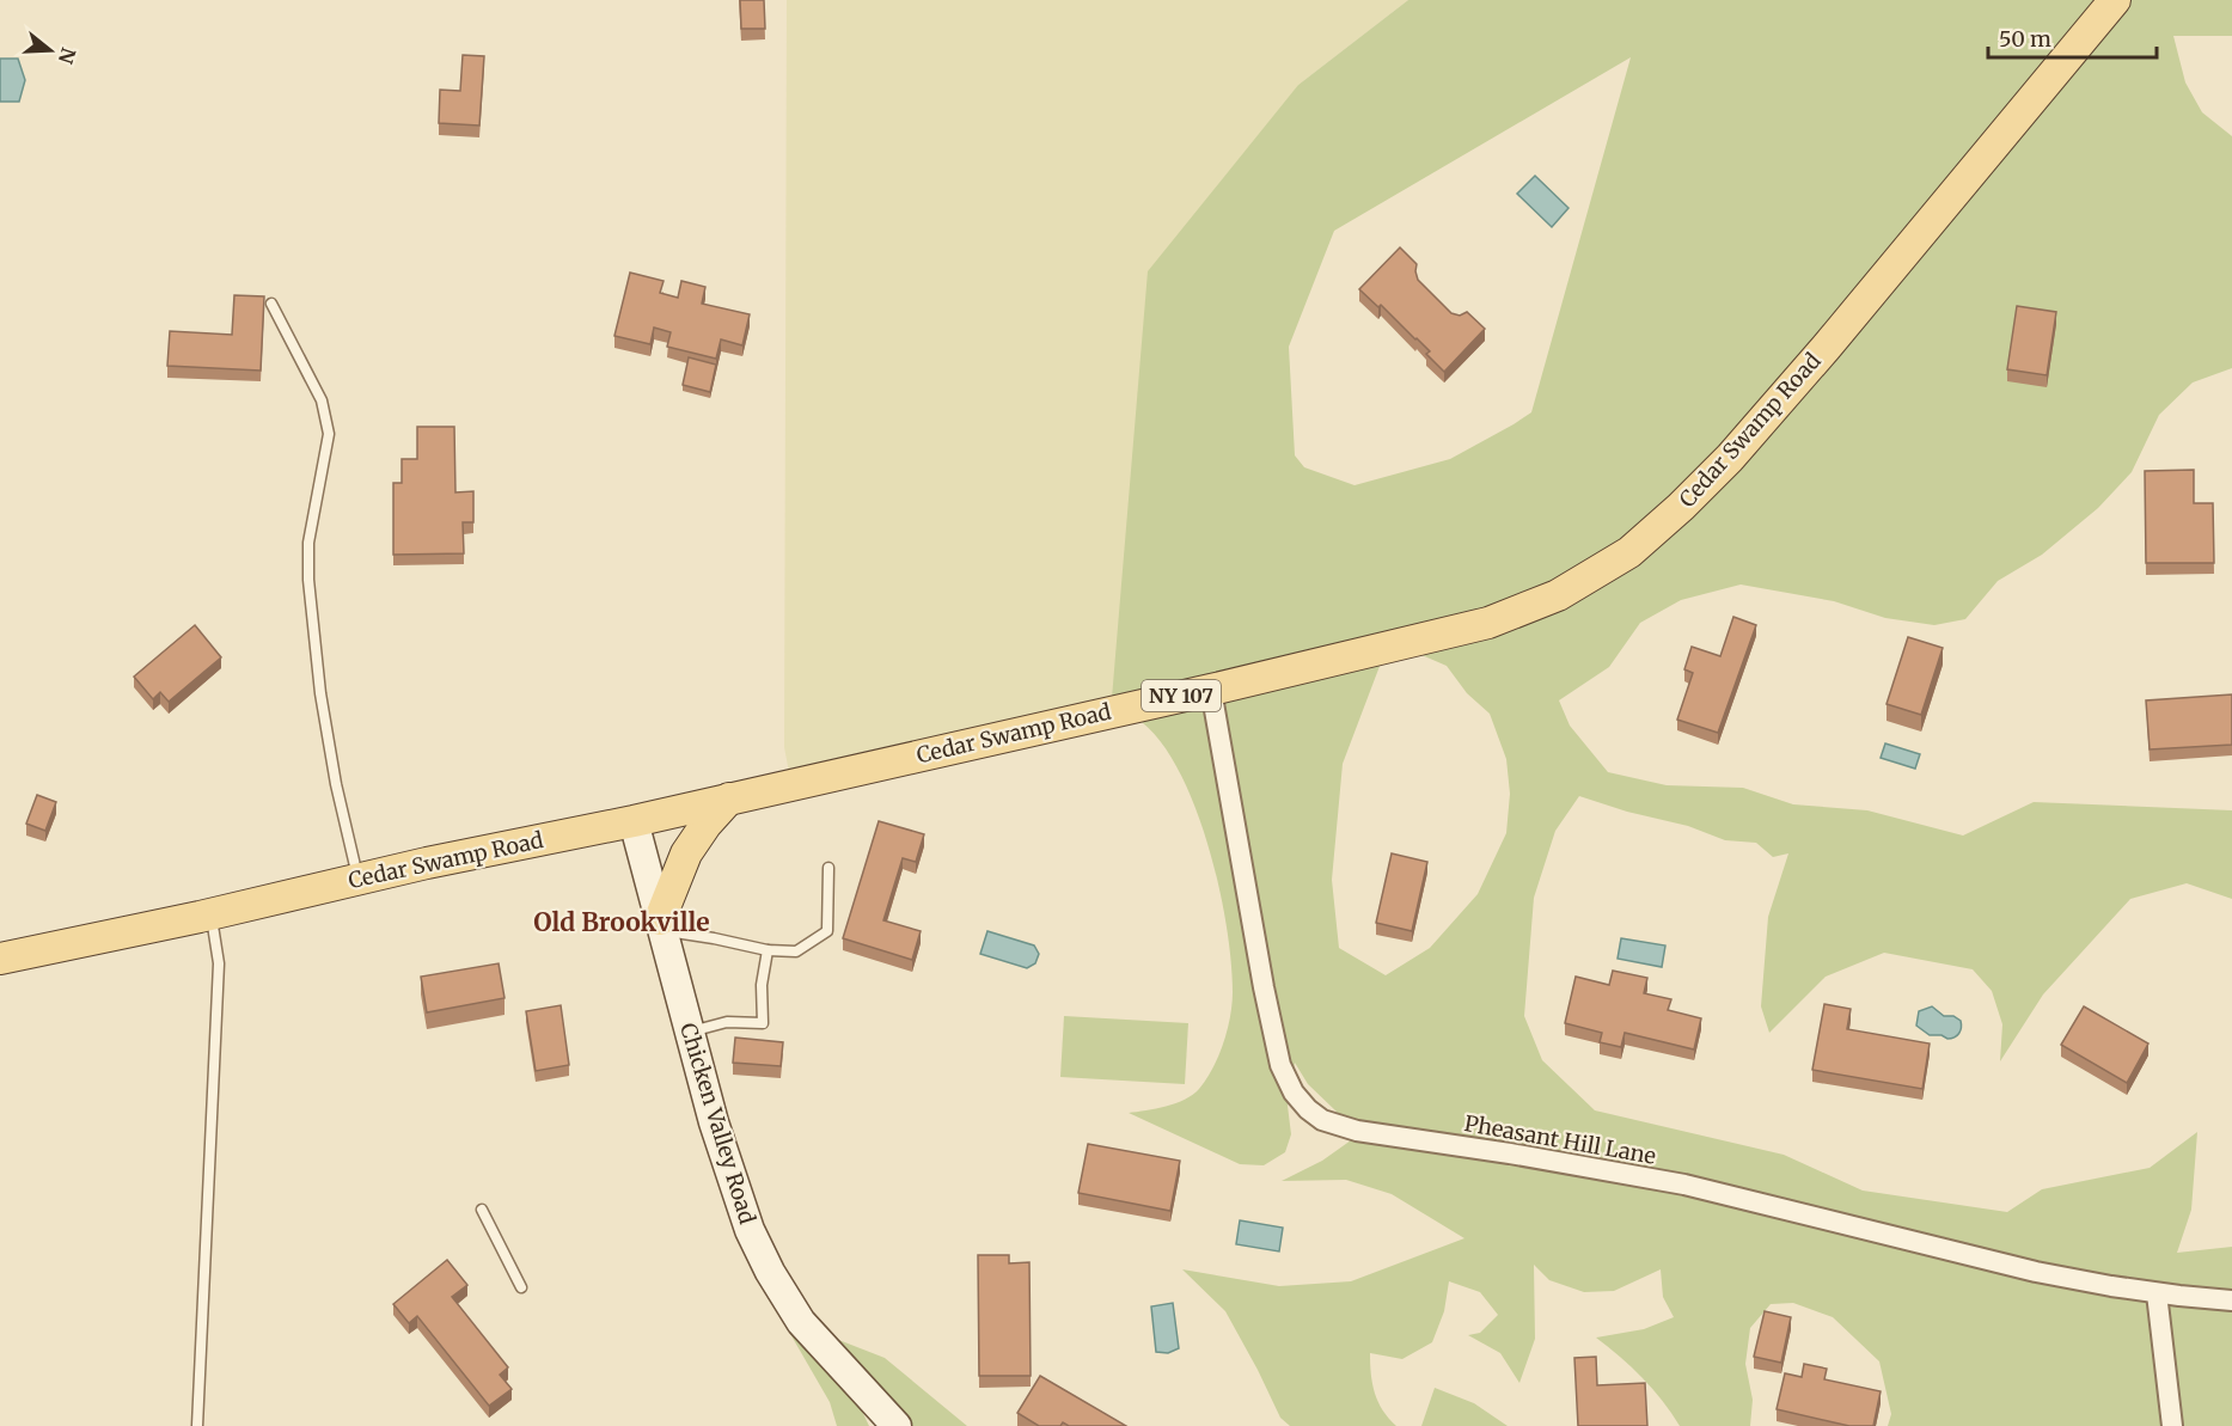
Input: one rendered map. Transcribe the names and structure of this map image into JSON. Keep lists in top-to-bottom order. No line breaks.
{"streets":{"main road":["Cedar Swamp Road","NY 107","Chicken Valley Road"],"street":["Pheasant Hill Lane"]},"crossings":[["Cedar Swamp Road","Chicken Valley Road"],["Cedar Swamp Road","Pheasant Hill Lane"]],"districts":["Old Brookville"],"scale_bar":"50 m","north":"right"}
